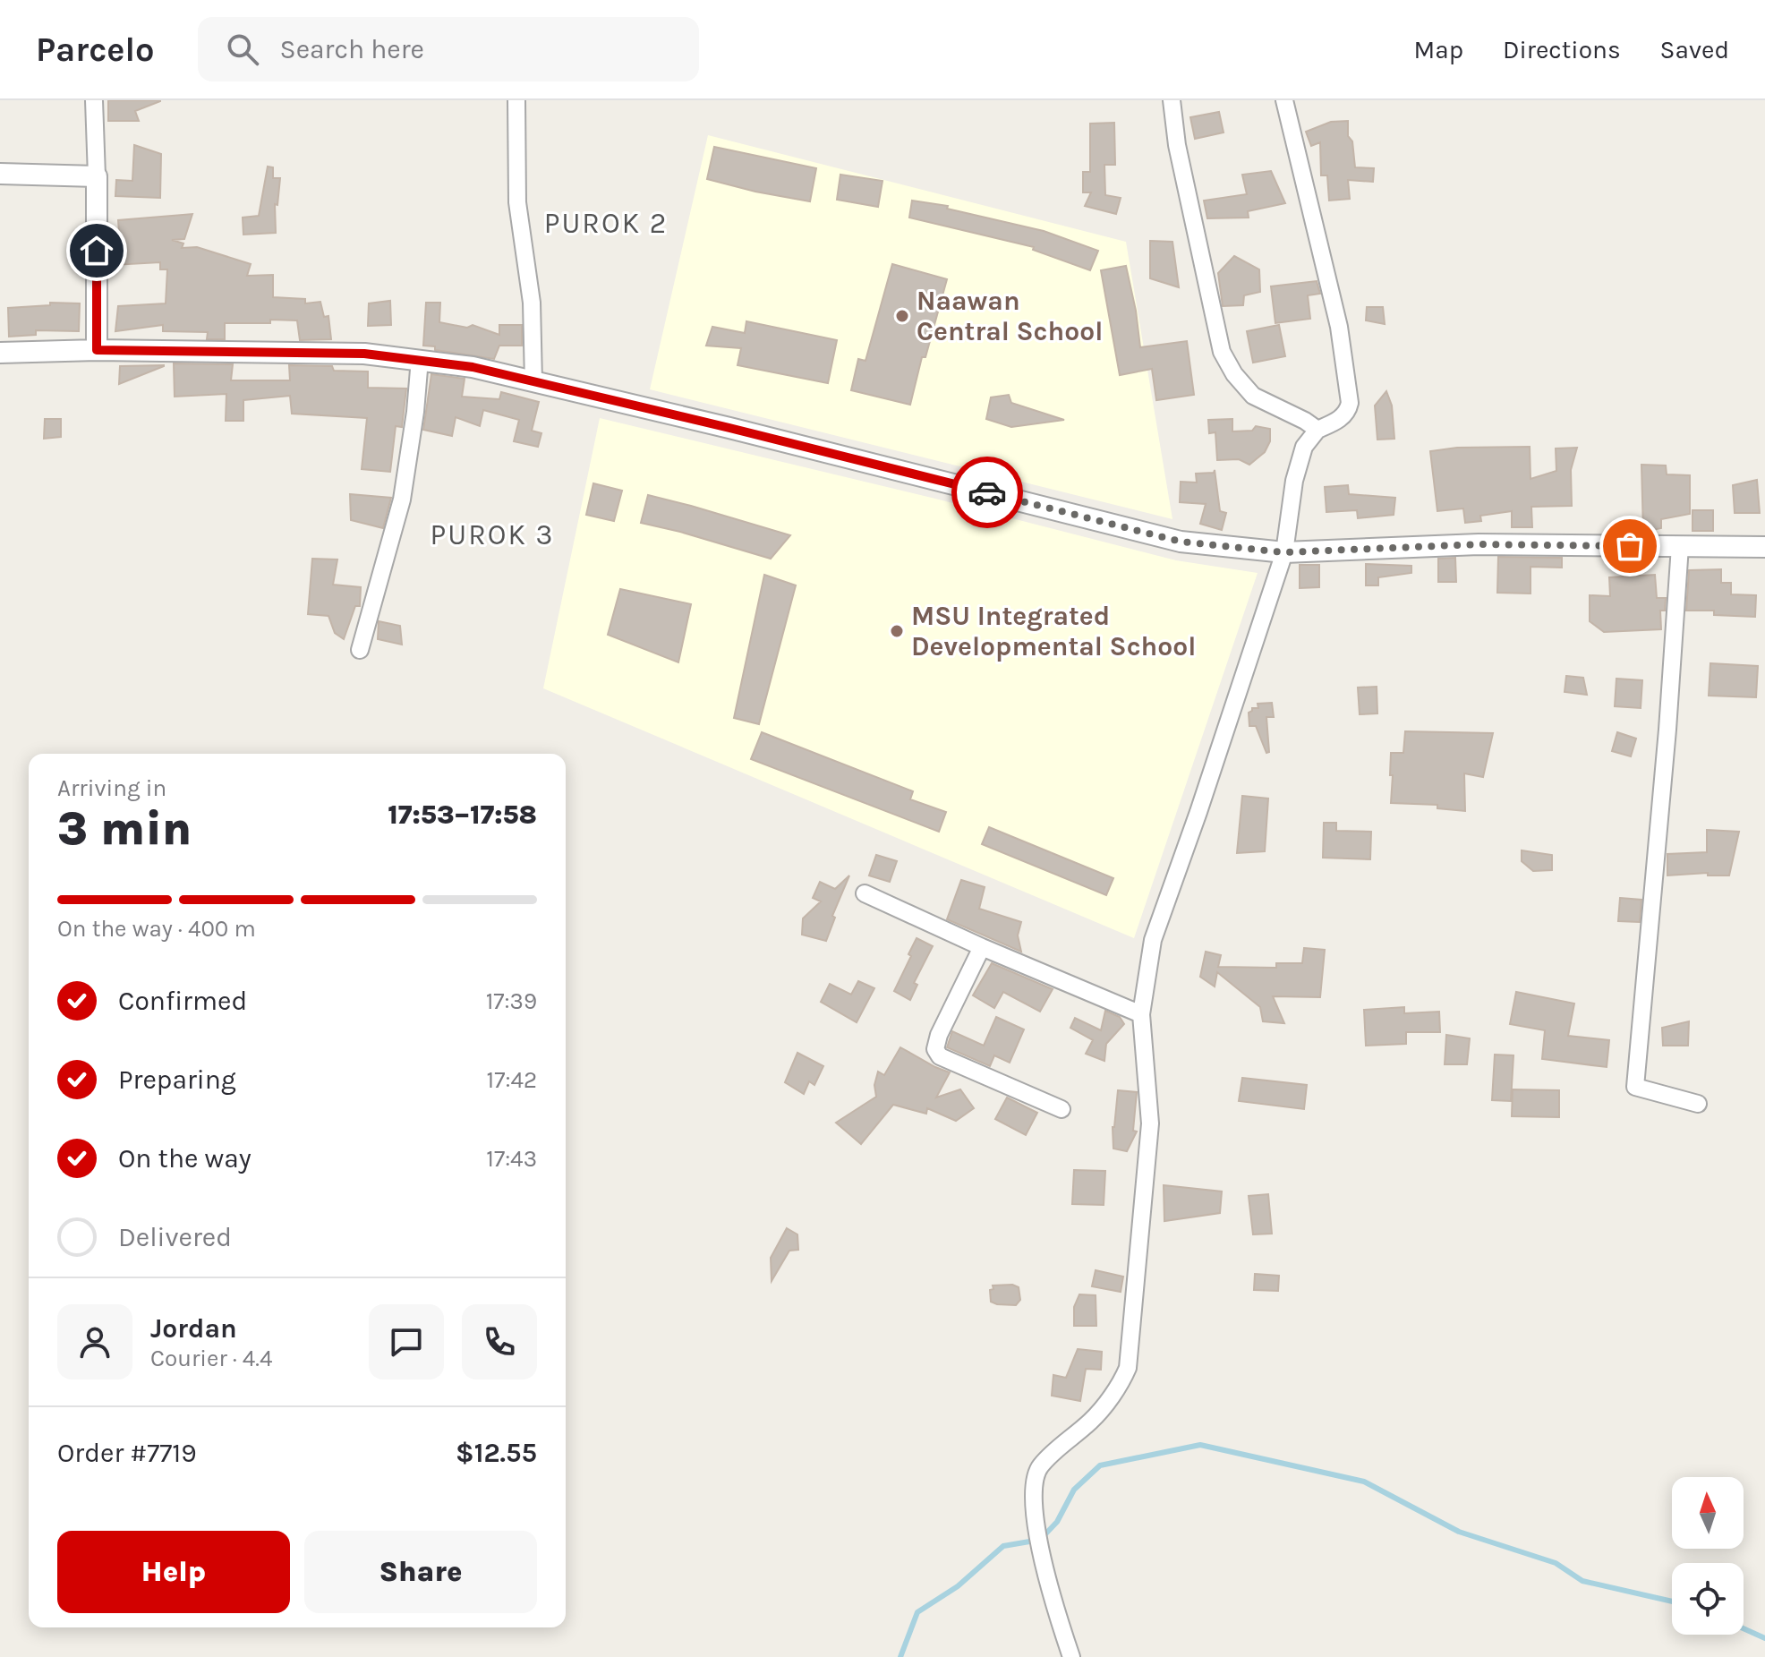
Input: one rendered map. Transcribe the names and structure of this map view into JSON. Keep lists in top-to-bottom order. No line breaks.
{"districts":["PUROK 2","PUROK 3"],"places":["Naawan Central School","MSU Integrated Developmental School"],"north":"top","page":{"header":"Parcelo","search":"Search here","nav":["Map","Directions","Saved"],"heading":["3 min","Arriving in","17:53–17:58"],"panel":["Jordan","Courier · 4.4","Order #7719","$12.55"],"bar":"On the way · 400 m","list":[["Confirmed","17:39"],["Preparing","17:42"],["On the way","17:43"],"Delivered"],"buttons":["Help","Share"]}}
